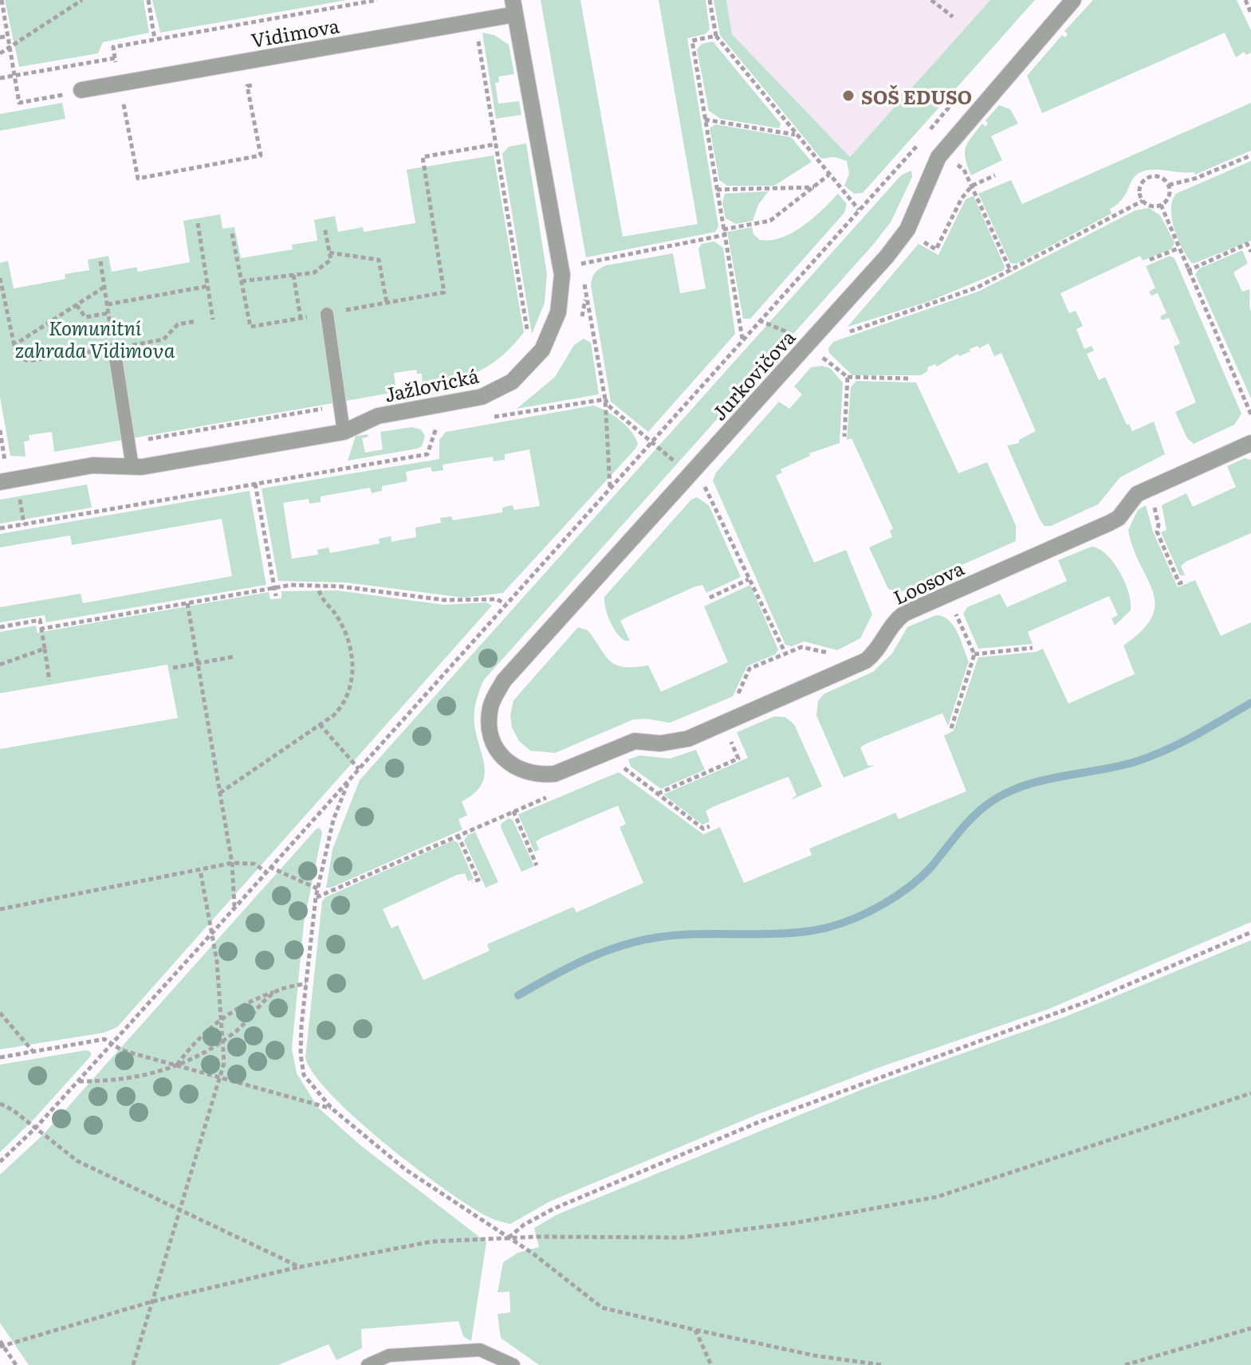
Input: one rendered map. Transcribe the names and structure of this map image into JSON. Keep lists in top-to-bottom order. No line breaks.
{"streets":{"street":["Vidimova","Jurkovičova","Jažlovická","Loosova"]},"crossings":[["Vidimova","Jažlovická"],["Jurkovičova","Loosova"]],"parks":["Komunitní zahrada Vidimova"],"places":["SOŠ EDUSO"]}
